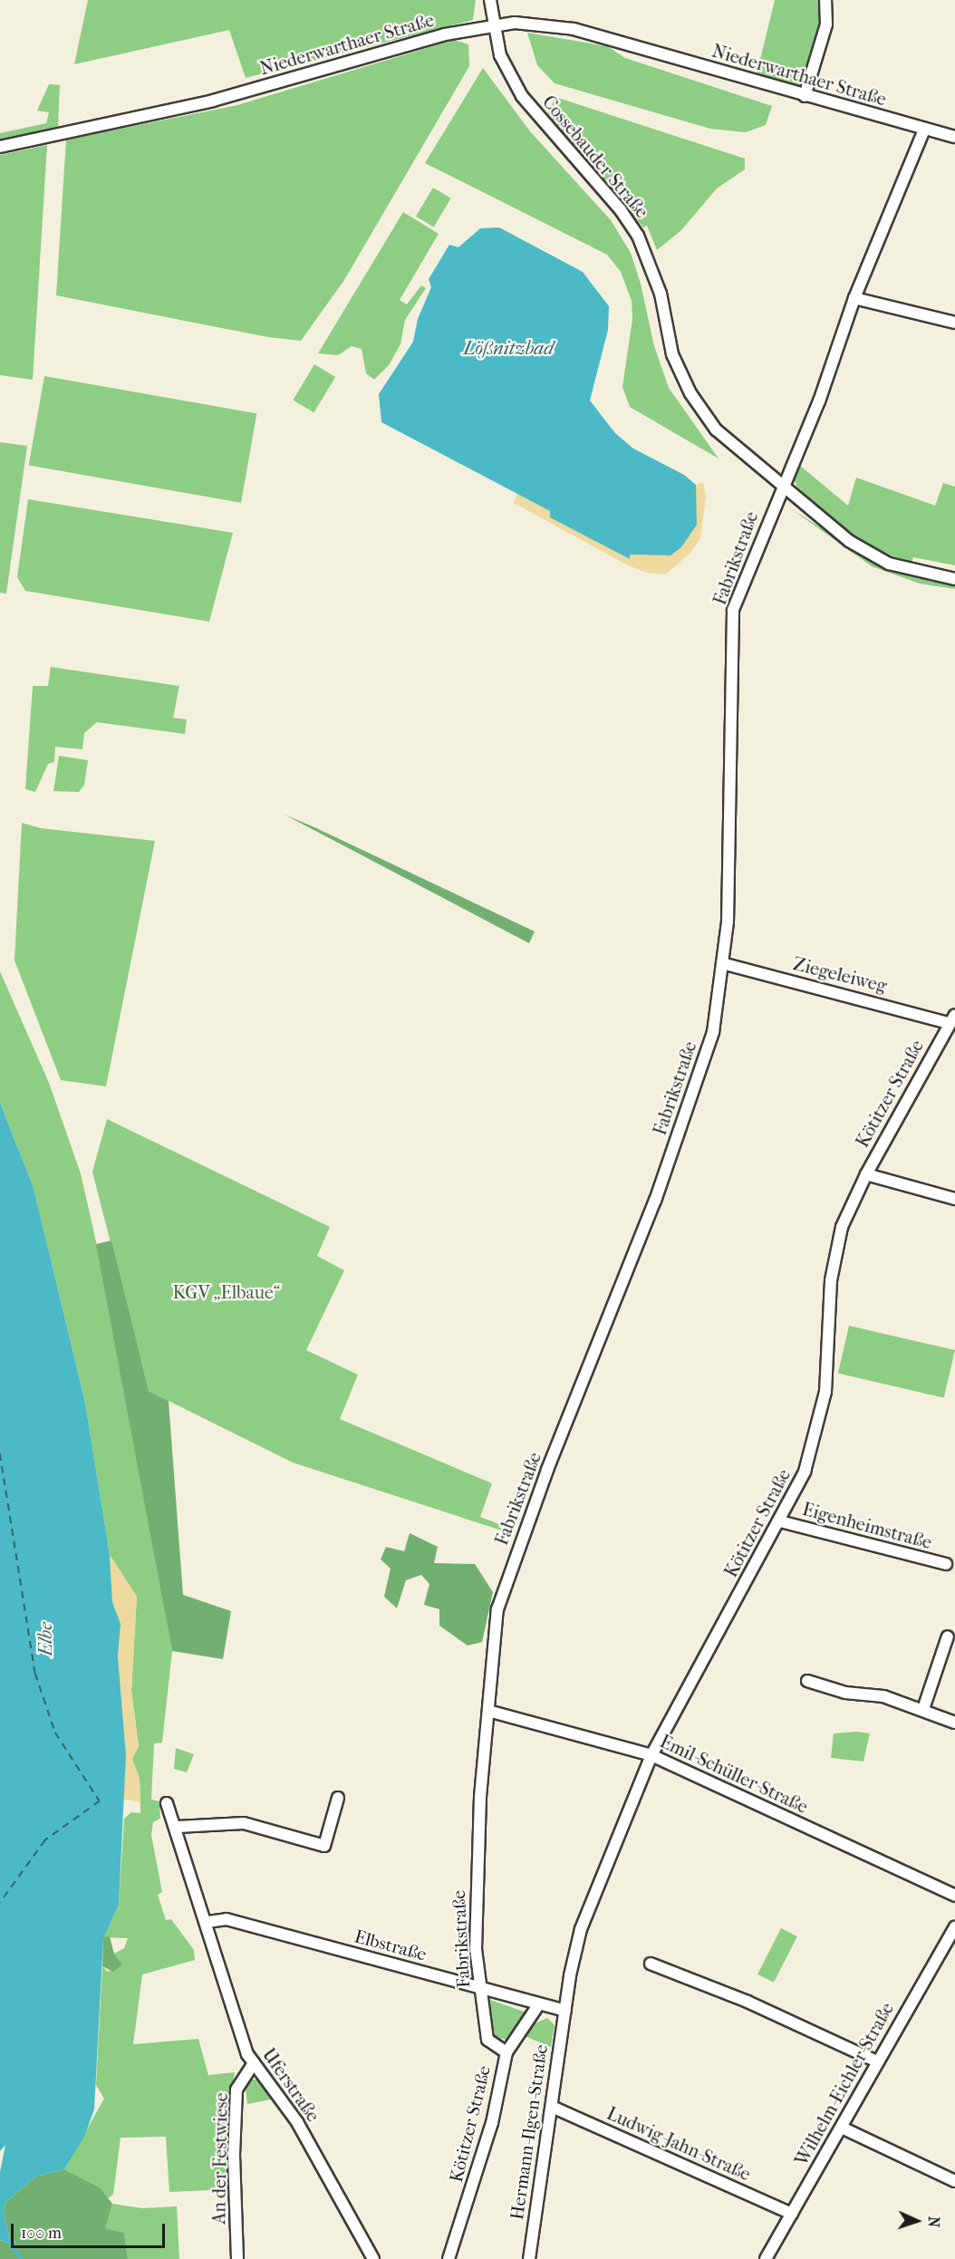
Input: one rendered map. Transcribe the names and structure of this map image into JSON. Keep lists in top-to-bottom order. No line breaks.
{"streets":{"street":["Niederwarthaer Straße","Cossebauder Straße","Fabrikstraße","Ziegeleiweg","Kötitzer Straße","Eigenheimstraße","Emil-Schüller-Straße","Elbstraße","Wilhelm-Eichler-Straße","Uferstraße","Hermann-Ilgen-Straße","Ludwig-Jahn-Straße","An der Festwiese"]},"crossings":[["Niederwarthaer Straße","Cossebauder Straße"],["Niederwarthaer Straße","Fabrikstraße"],["Cossebauder Straße","Fabrikstraße"],["Fabrikstraße","Ziegeleiweg"],["Fabrikstraße","Kötitzer Straße"],["Fabrikstraße","Emil-Schüller-Straße"],["Fabrikstraße","Elbstraße"],["Ziegeleiweg","Kötitzer Straße"],["Kötitzer Straße","Eigenheimstraße"],["Kötitzer Straße","Emil-Schüller-Straße"],["Kötitzer Straße","Elbstraße"],["Kötitzer Straße","Hermann-Ilgen-Straße"],["Elbstraße","Uferstraße"],["Elbstraße","Hermann-Ilgen-Straße"],["Wilhelm-Eichler-Straße","Ludwig-Jahn-Straße"],["Uferstraße","An der Festwiese"],["Hermann-Ilgen-Straße","Ludwig-Jahn-Straße"]],"water":["Lößnitzbad","Elbe"],"parks":["KGV „Elbaue“"],"scale_bar":"100 m","north":"right"}
